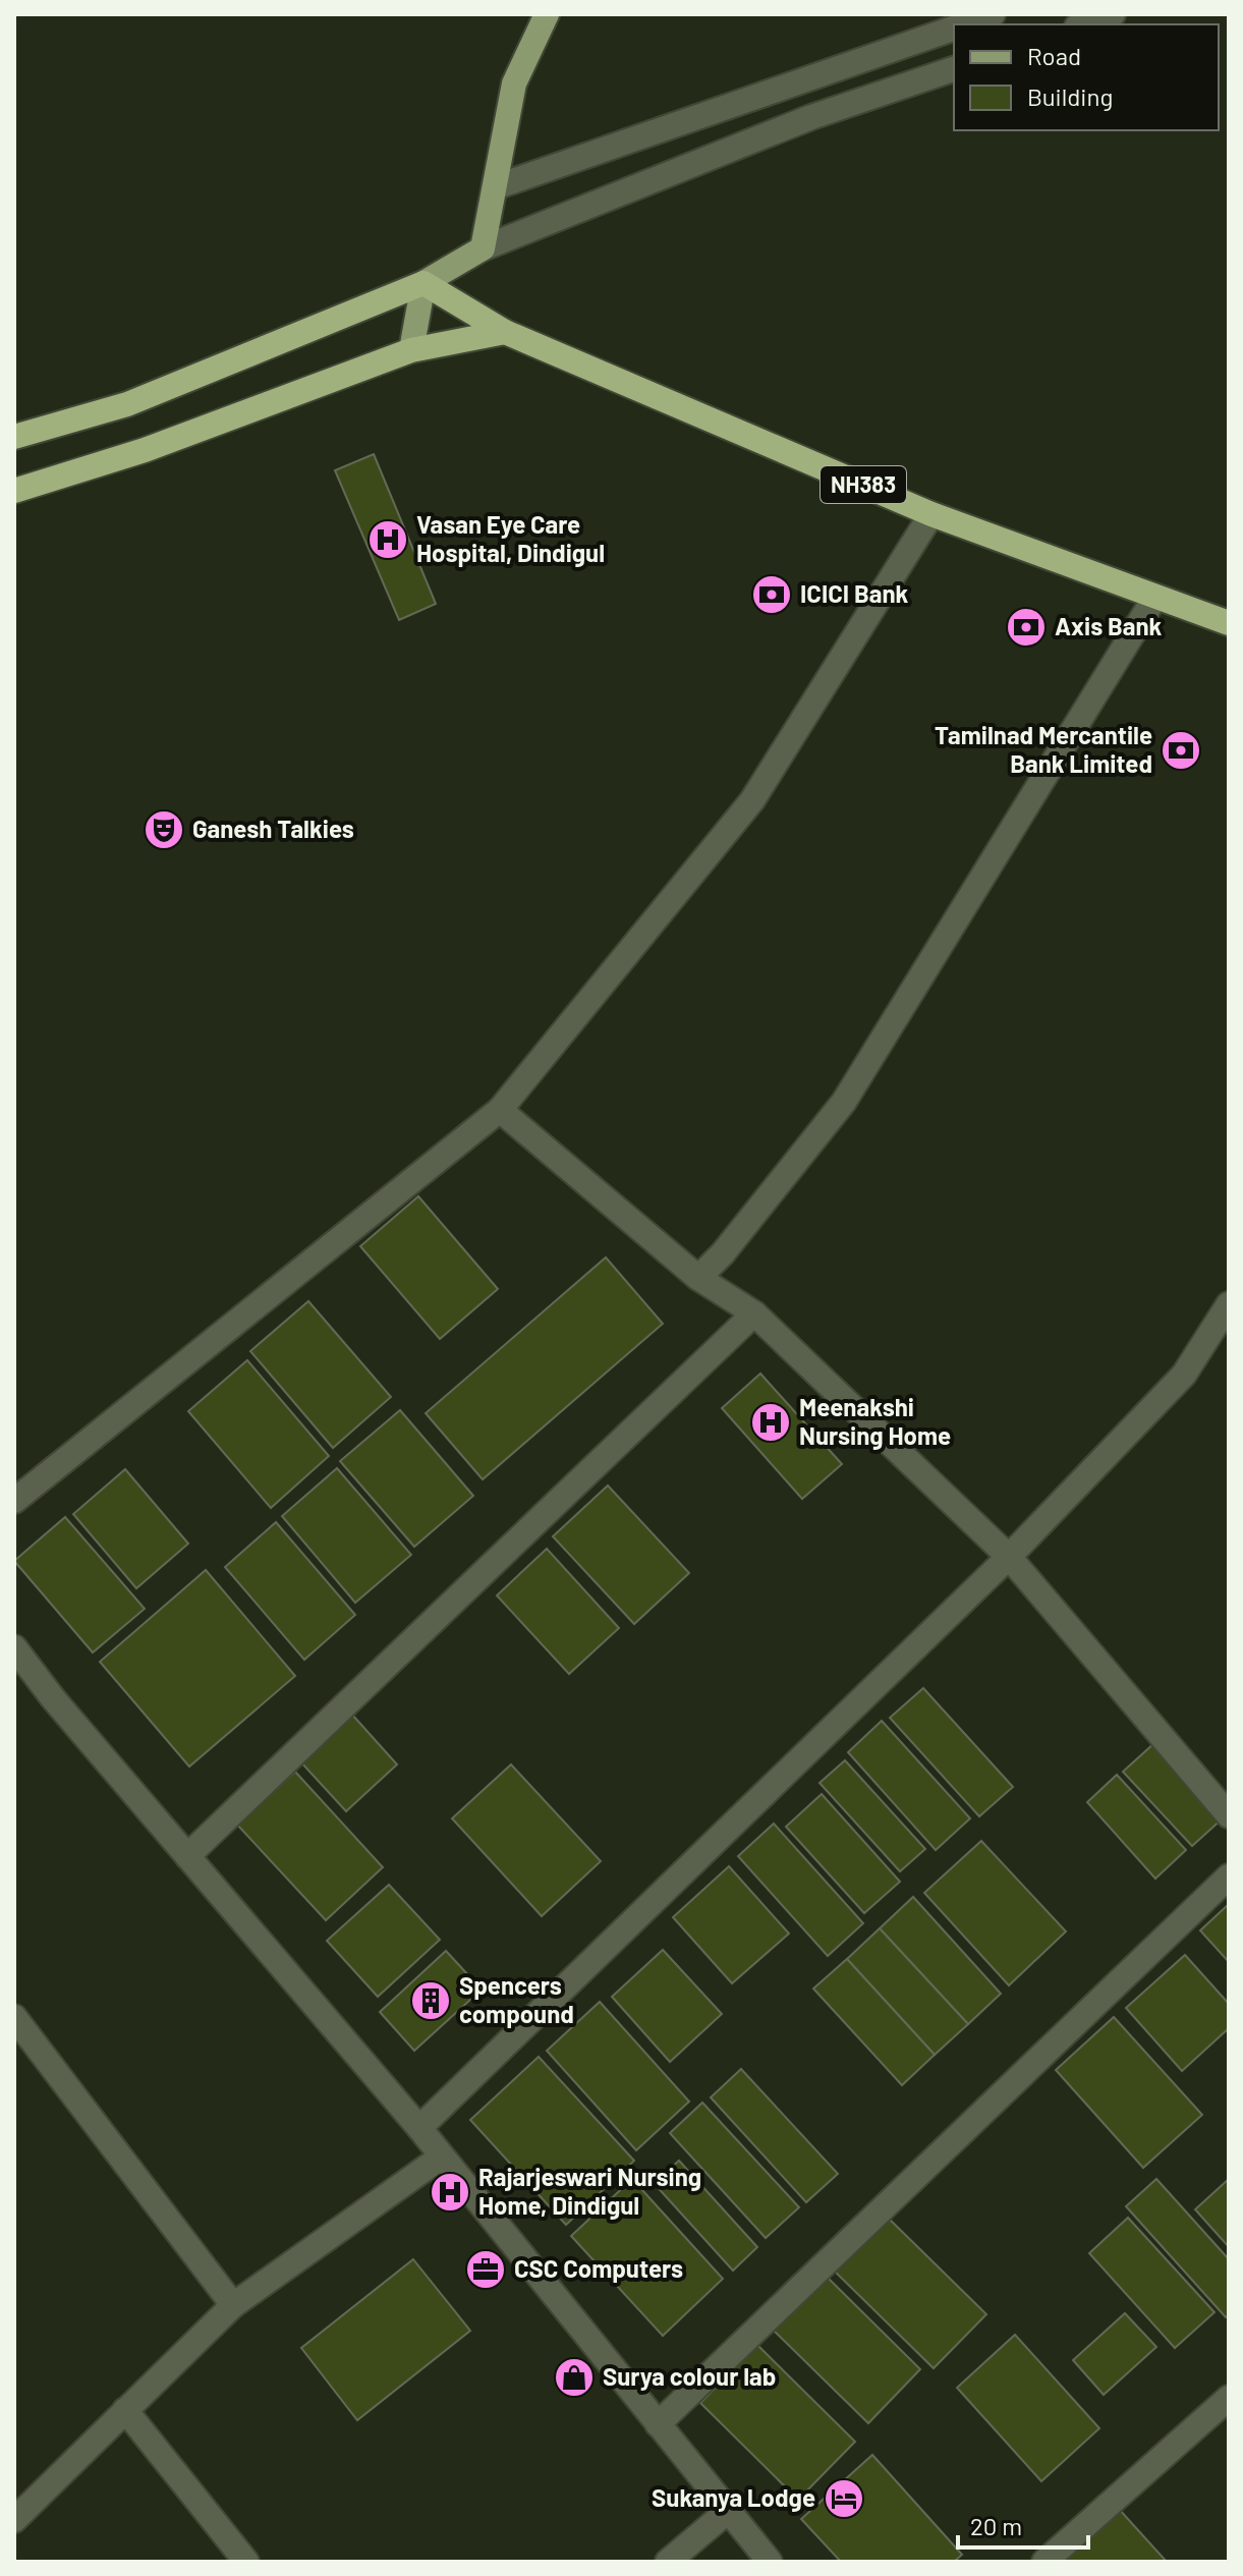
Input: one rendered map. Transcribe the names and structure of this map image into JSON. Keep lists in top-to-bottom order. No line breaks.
{"streets":{"highway":["NH383"]},"places":{"hospital":["Vasan Eye Care Hospital, Dindigul","Meenakshi Nursing Home","Rajarjeswari Nursing Home, Dindigul"],"bank":["ICICI Bank","Axis Bank","Tamilnad Mercantile Bank Limited"],"theatre":["Ganesh Talkies"],"building":["Spencers compound"],"office":["CSC Computers"],"shop":["Surya colour lab"],"hotel":["Sukanya Lodge"]},"legend":["Road","Building"],"scale_bar":"20 m"}
